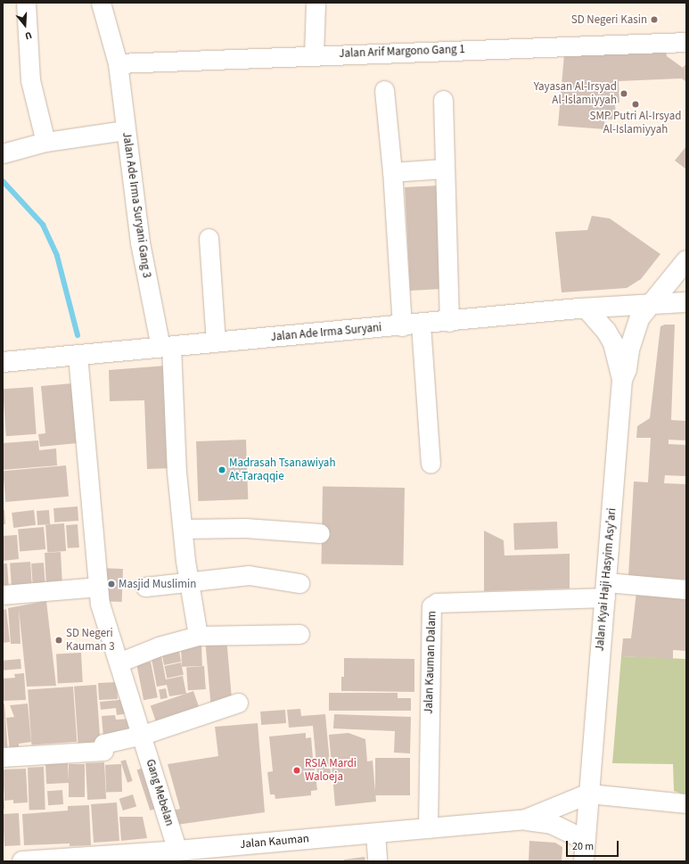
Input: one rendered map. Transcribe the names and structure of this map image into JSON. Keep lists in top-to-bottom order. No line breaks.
{"streets":{"main road":["Jalan Ade Irma Suryani","Jalan Kyai Haji Hasyim Asy'ari","Jalan Kauman"],"street":["Jalan Arif Margono Gang 1","Jalan Ade Irma Suryani Gang 3","Jalan Kauman Dalam","Gang Mebelan"]},"crossings":[["Jalan Arif Margono Gang 1","Jalan Ade Irma Suryani Gang 3"],["Jalan Ade Irma Suryani Gang 3","Jalan Ade Irma Suryani"],["Jalan Ade Irma Suryani","Jalan Kyai Haji Hasyim Asy'ari"],["Jalan Ade Irma Suryani","Gang Mebelan"],["Jalan Kyai Haji Hasyim Asy'ari","Jalan Kauman Dalam"],["Jalan Kyai Haji Hasyim Asy'ari","Jalan Kauman"],["Jalan Kauman Dalam","Jalan Kauman"],["Gang Mebelan","Jalan Kauman"]],"places":["SD Negeri Kasin","Yayasan Al-Irsyad Al-Islamiyyah","SMP Putri Al-Irsyad Al-Islamiyyah","Madrasah Tsanawiyah At-Taraqqie","Masjid Muslimin","SD Negeri Kauman 3","RSIA Mardi Waloeja"],"scale_bar":"20 m","north":"bottom"}
